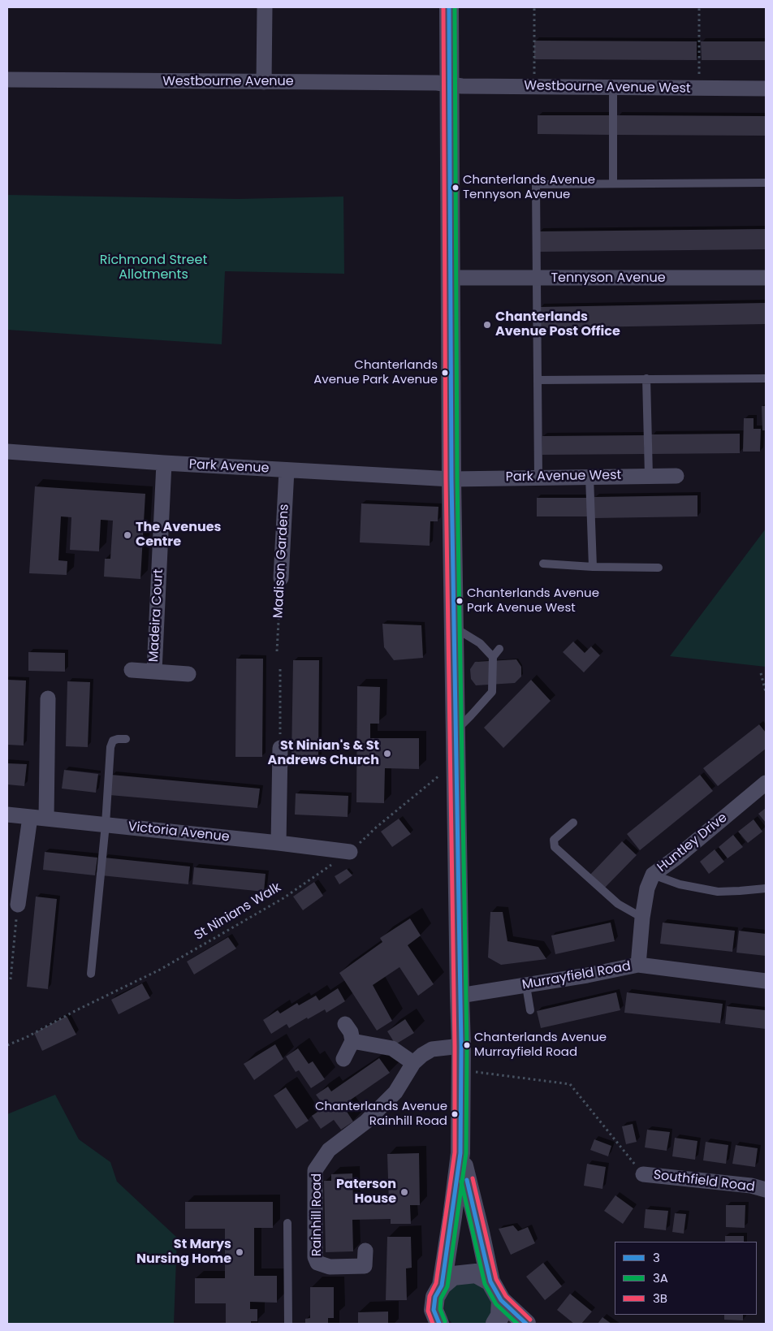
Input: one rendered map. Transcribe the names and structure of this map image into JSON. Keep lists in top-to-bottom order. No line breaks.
{"streets":{"street":["Westbourne Avenue","Westbourne Avenue West","Tennyson Avenue","Park Avenue","Park Avenue West","Madison Gardens","Madeira Court","Victoria Avenue","Huntley Drive","Murrayfield Road","Southfield Road","Rainhill Road"],"path":["St Ninians Walk"]},"crossings":[["Westbourne Avenue","Westbourne Avenue West"],["Park Avenue","Park Avenue West"],["Park Avenue","Madison Gardens"],["Park Avenue","Madeira Court"],["Victoria Avenue","St Ninians Walk"],["Huntley Drive","Murrayfield Road"]],"parks":["Richmond Street Allotments"],"places":["Chanterlands Avenue Tennyson Avenue","Chanterlands Avenue Post Office","Chanterlands Avenue Park Avenue","The Avenues Centre","Chanterlands Avenue Park Avenue West","St Ninian's & St Andrews Church","Chanterlands Avenue Murrayfield Road","Chanterlands Avenue Rainhill Road","Paterson House","St Marys Nursing Home"],"lines":["transit line 3","transit line 3A","transit line 3B"],"legend":["3","3A","3B"]}
